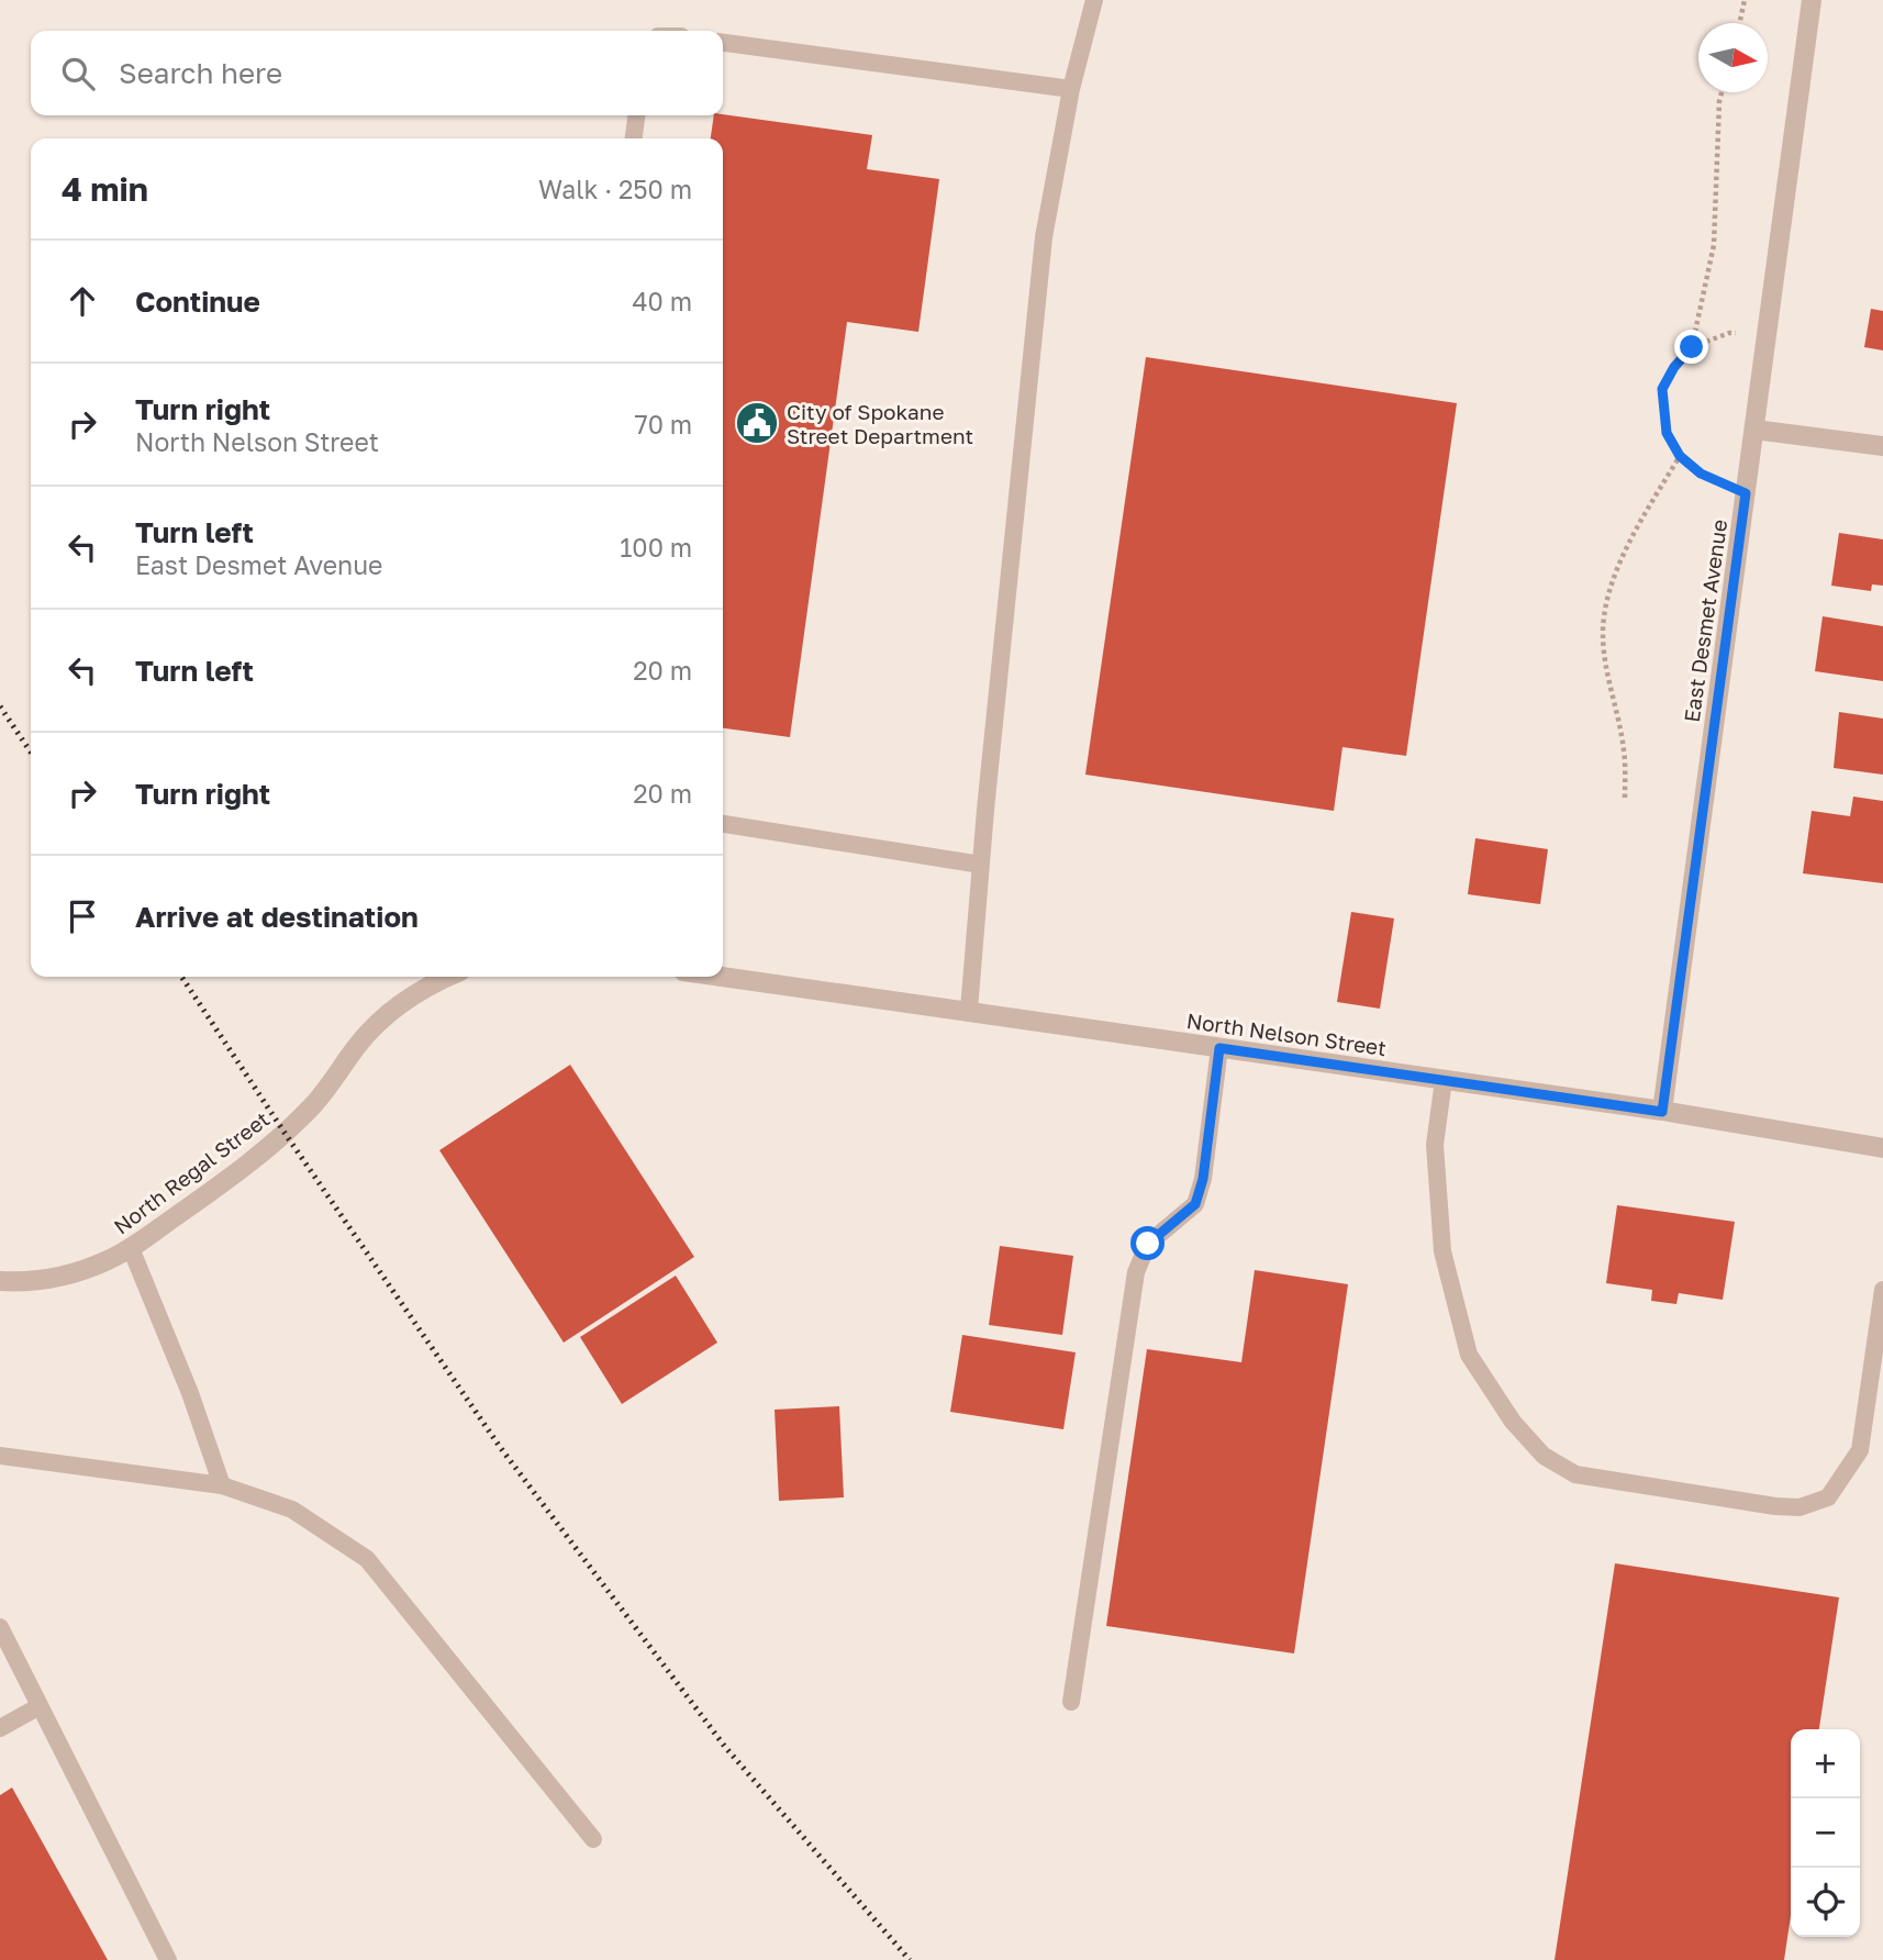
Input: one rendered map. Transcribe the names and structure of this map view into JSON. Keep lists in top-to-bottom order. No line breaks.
{"streets":{"street":["East Desmet Avenue","North Nelson Street","North Regal Street"]},"crossings":[["East Desmet Avenue","North Nelson Street"]],"places":{"public building":["City of Spokane Street Department"]},"north":"right","page":{"search":"Search here","heading":["4 min","Walk · 250 m"],"list":[["Continue","40 m"],["Turn right","North Nelson Street","70 m"],["Turn left","East Desmet Avenue","100 m"],["Turn left","20 m"],["Turn right","20 m"],"Arrive at destination"],"map_buttons":["+","−"]}}
